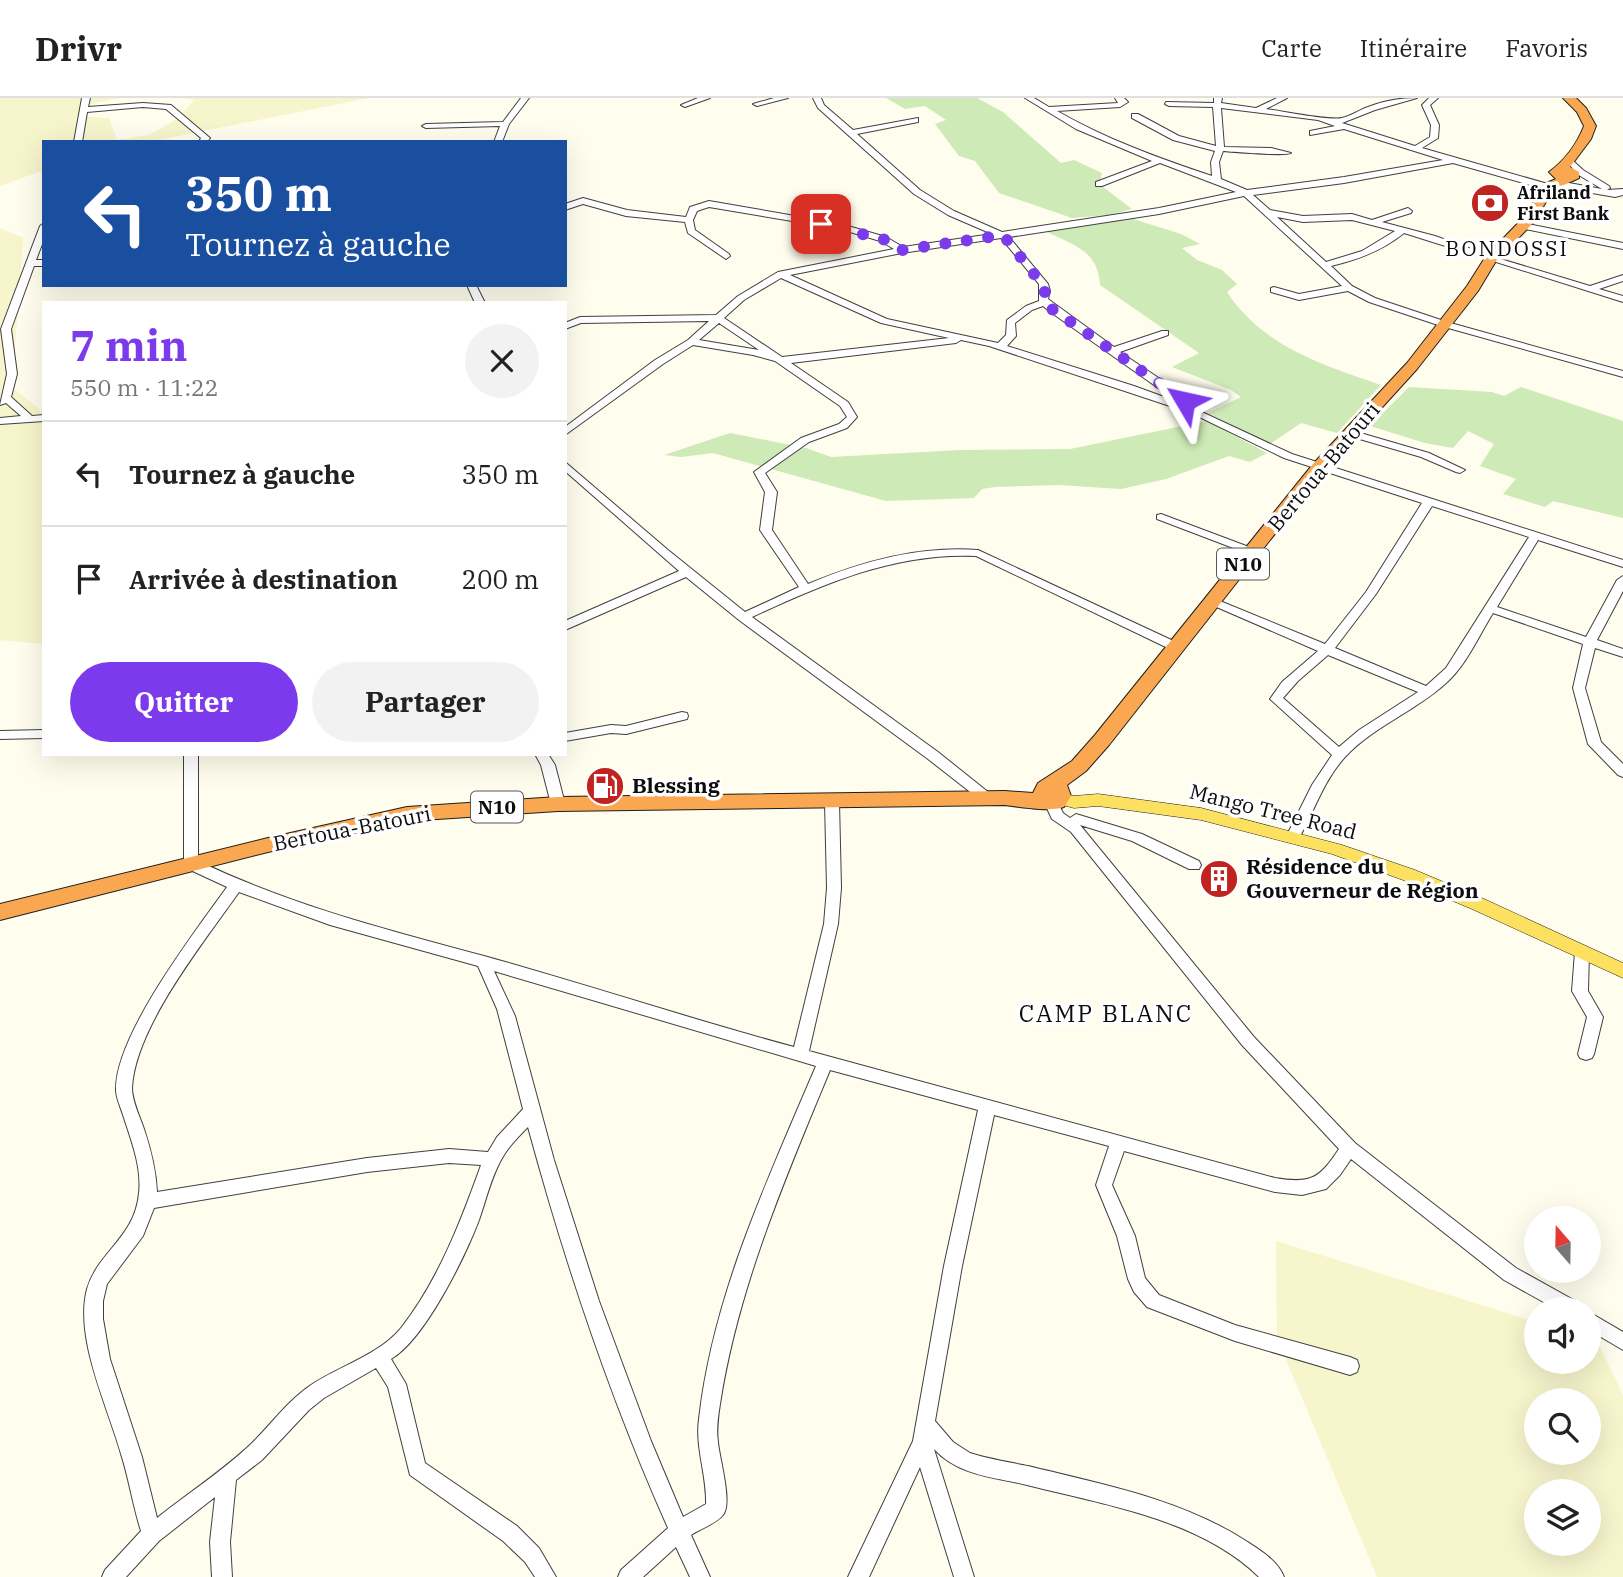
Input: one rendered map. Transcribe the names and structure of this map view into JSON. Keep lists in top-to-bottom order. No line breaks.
{"streets":{"highway":["Bertoua-Batouri","N10"],"main road":["Mango Tree Road"]},"crossings":[["Bertoua-Batouri","N10"],["Bertoua-Batouri","Mango Tree Road"]],"districts":["BONDOSSI","CAMP BLANC"],"places":{"bank":["Afriland First Bank"],"fuel station":["Blessing"],"building":["Résidence du Gouverneur de Région"]},"north":"top","page":{"header":"Drivr","nav":["Carte","Itinéraire","Favoris"],"turn":["350 m","Tournez à gauche"],"heading":["7 min","550 m · 11:22"],"list":[{"name":"Tournez à gauche","value":"350 m"},{"name":"Arrivée à destination","value":"200 m"}],"buttons":["Quitter","Partager"]}}
